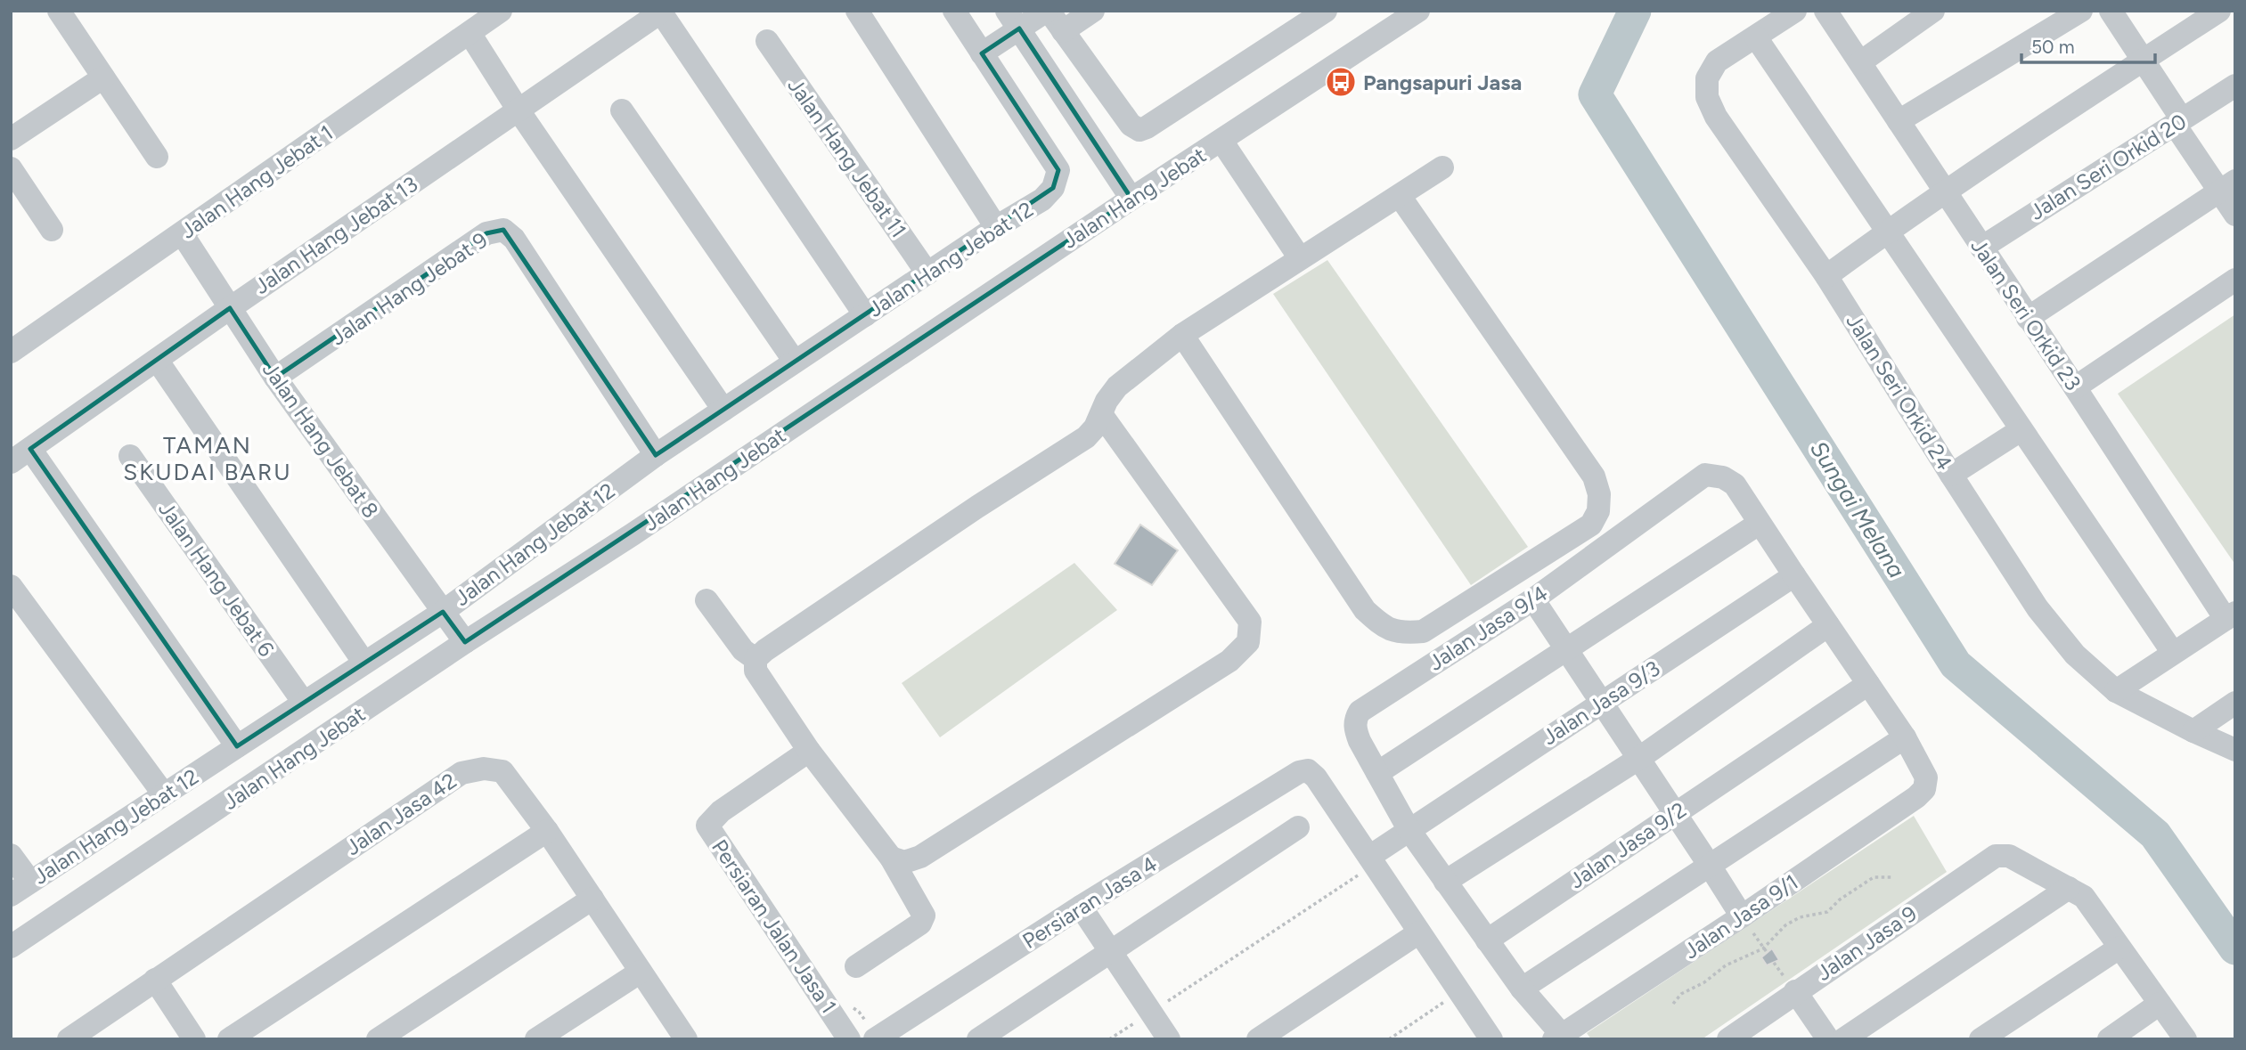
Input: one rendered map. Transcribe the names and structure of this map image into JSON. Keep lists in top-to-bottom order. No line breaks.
{"streets":{"street":["Jalan Hang Jebat 11","Jalan Seri Orkid 20","Jalan Hang Jebat 1","Jalan Hang Jebat","Jalan Hang Jebat 13","Jalan Hang Jebat 12","Jalan Hang Jebat 9","Jalan Seri Orkid 23","Jalan Seri Orkid 24","Jalan Hang Jebat 8","Jalan Hang Jebat 6","Jalan Jasa 9/4","Jalan Jasa 9/3","Jalan Jasa 42","Jalan Jasa 9/2","Persiaran Jasa 4","Jalan Jasa 9/1","Persiaran Jalan Jasa 1","Jalan Jasa 9"]},"crossings":[["Jalan Hang Jebat 11","Jalan Hang Jebat 12"],["Jalan Seri Orkid 20","Jalan Seri Orkid 23"],["Jalan Hang Jebat 1","Jalan Hang Jebat 8"],["Jalan Hang Jebat","Jalan Hang Jebat 8"],["Jalan Hang Jebat 13","Jalan Hang Jebat 8"],["Jalan Hang Jebat 12","Jalan Hang Jebat 9"],["Jalan Hang Jebat 12","Jalan Hang Jebat 8"],["Jalan Hang Jebat 12","Jalan Hang Jebat 6"],["Jalan Hang Jebat 9","Jalan Hang Jebat 8"],["Jalan Jasa 9/4","Jalan Jasa 9/3"],["Jalan Jasa 9/4","Jalan Jasa 9/2"],["Jalan Jasa 9/3","Persiaran Jasa 4"]],"districts":["TAMAN SKUDAI BARU"],"water":["Sungai Melana"],"places":{"bus stop":["Pangsapuri Jasa"]},"scale_bar":"50 m"}
